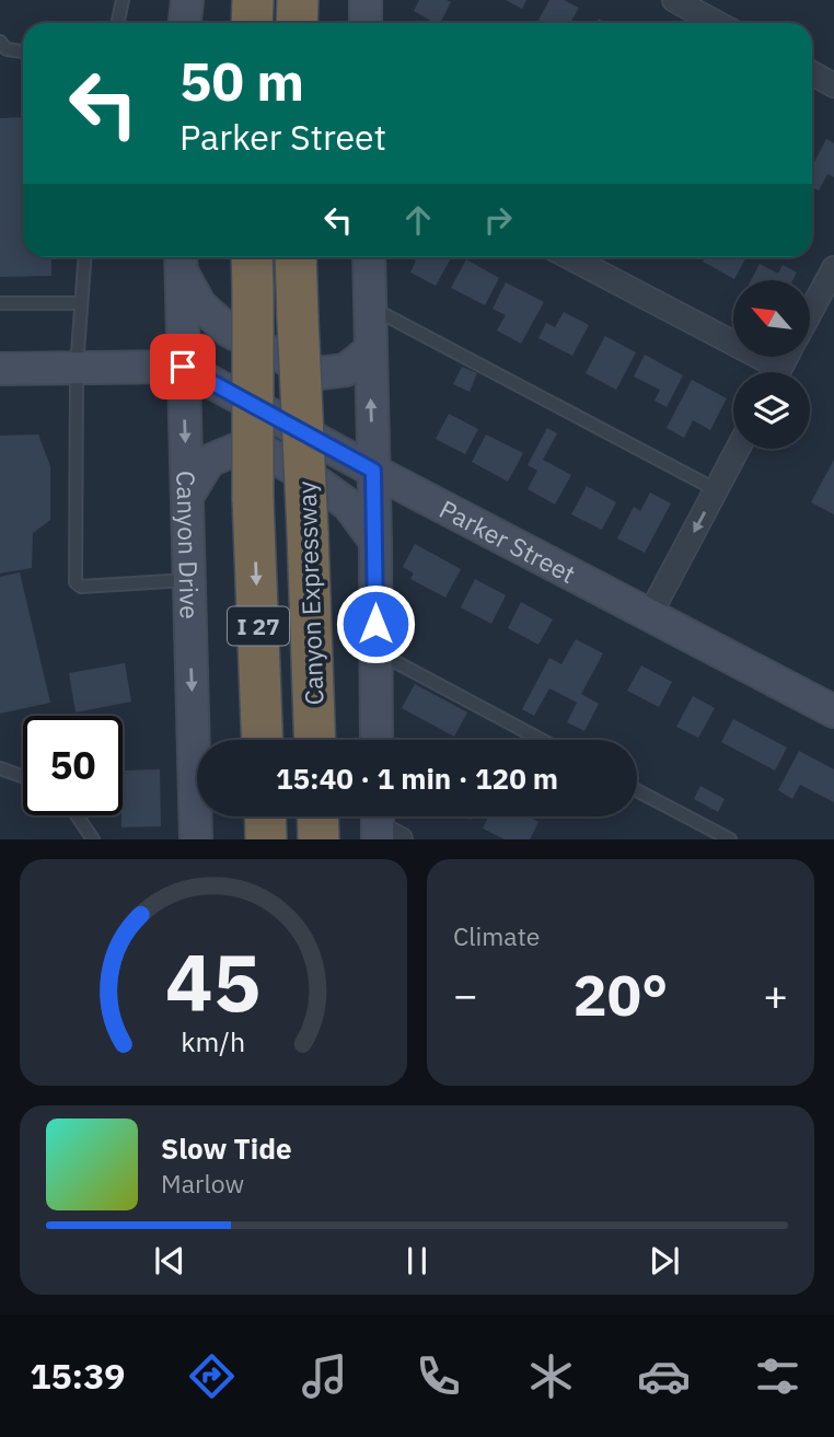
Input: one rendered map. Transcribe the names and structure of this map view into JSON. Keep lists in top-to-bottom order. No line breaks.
{"streets":{"highway":["Canyon Expressway","I 27"],"main road":["Parker Street","Canyon Drive"]},"crossings":[["Parker Street","Canyon Drive"]],"north":"top left","page":{"turn":["50 m","Parker Street"],"limit":"50","trip":"15:40 · 1 min · 120 m","tile":"Climate","heat":["−","20°","+"],"song":["Slow Tide","Marlow"],"tabs":"15:39","gauge":["45","km/h"]}}
